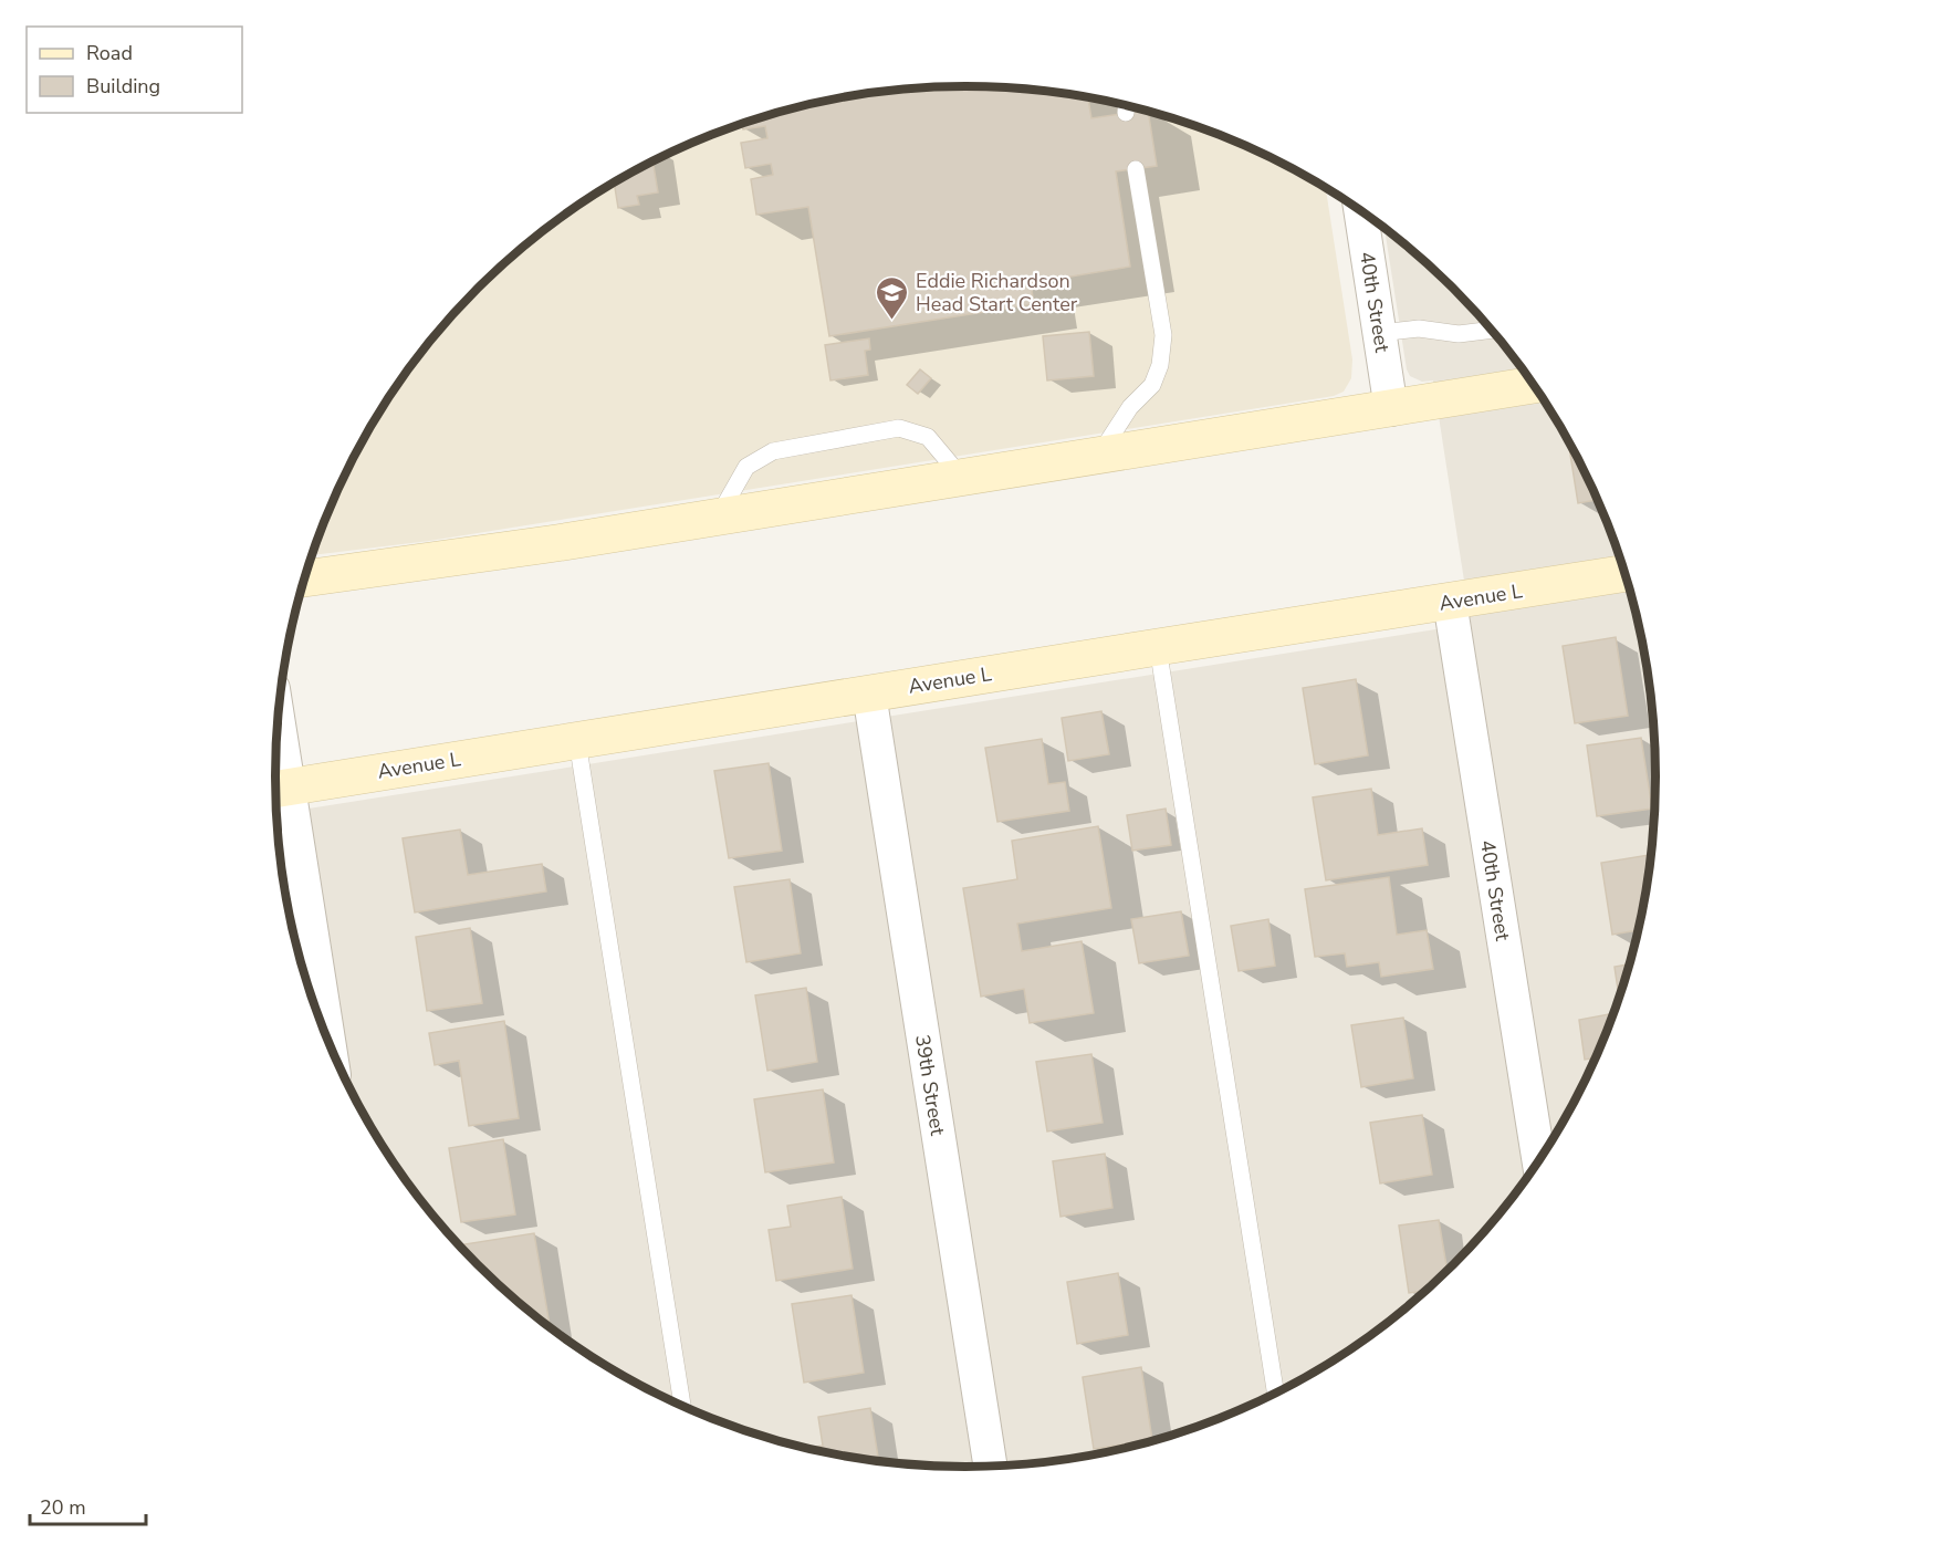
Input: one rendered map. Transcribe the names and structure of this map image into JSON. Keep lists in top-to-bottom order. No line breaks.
{"streets":{"street":["40th Street","Avenue L","39th Street"]},"crossings":[["40th Street","Avenue L"],["Avenue L","39th Street"]],"places":{"school or university":["Eddie Richardson Head Start Center"]},"legend":["Road","Building"],"scale_bar":"20 m"}
